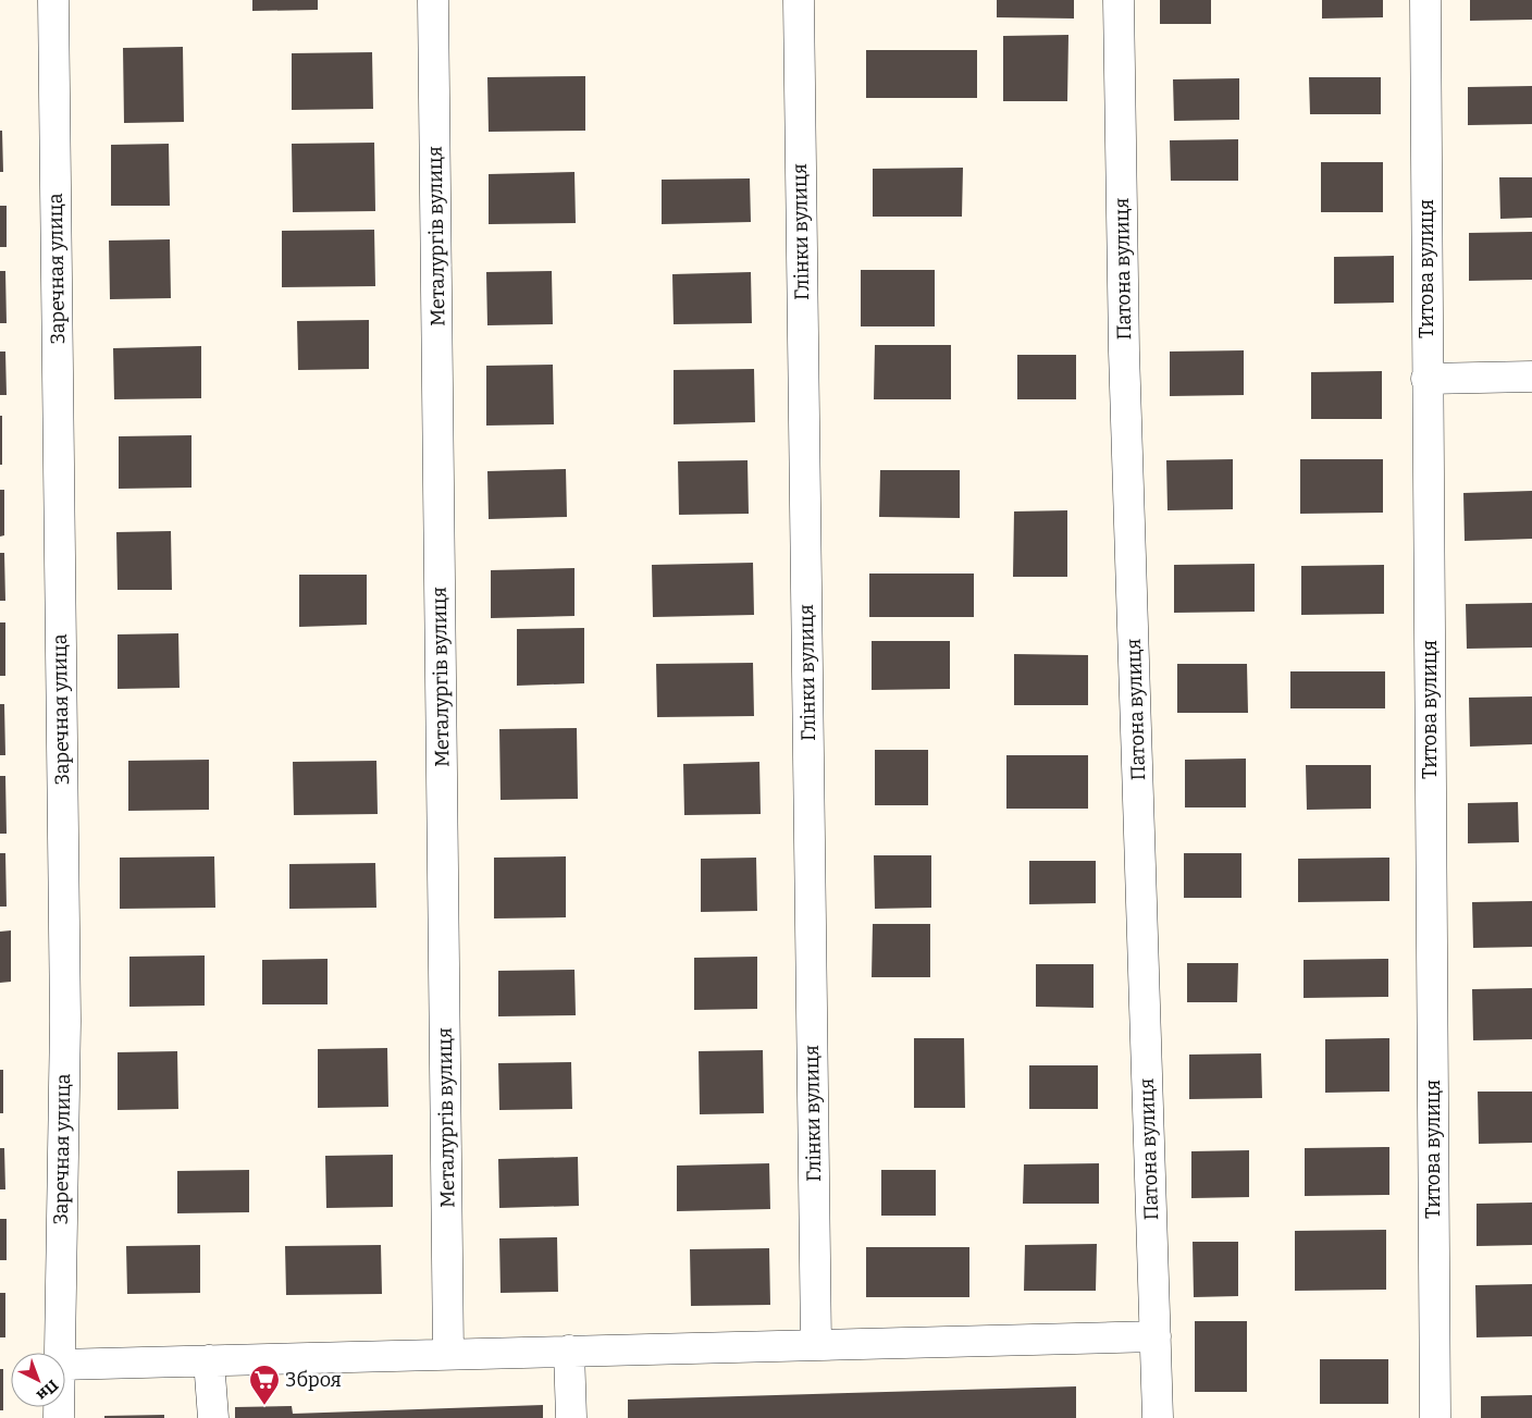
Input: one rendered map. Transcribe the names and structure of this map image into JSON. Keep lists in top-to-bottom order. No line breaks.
{"streets":{"street":["Глінки вулиця","Металургів вулиця","Заречная улица","Патона вулиця","Титова вулиця"]},"places":{"supermarket":["Зброя"]},"north":"bottom right"}
